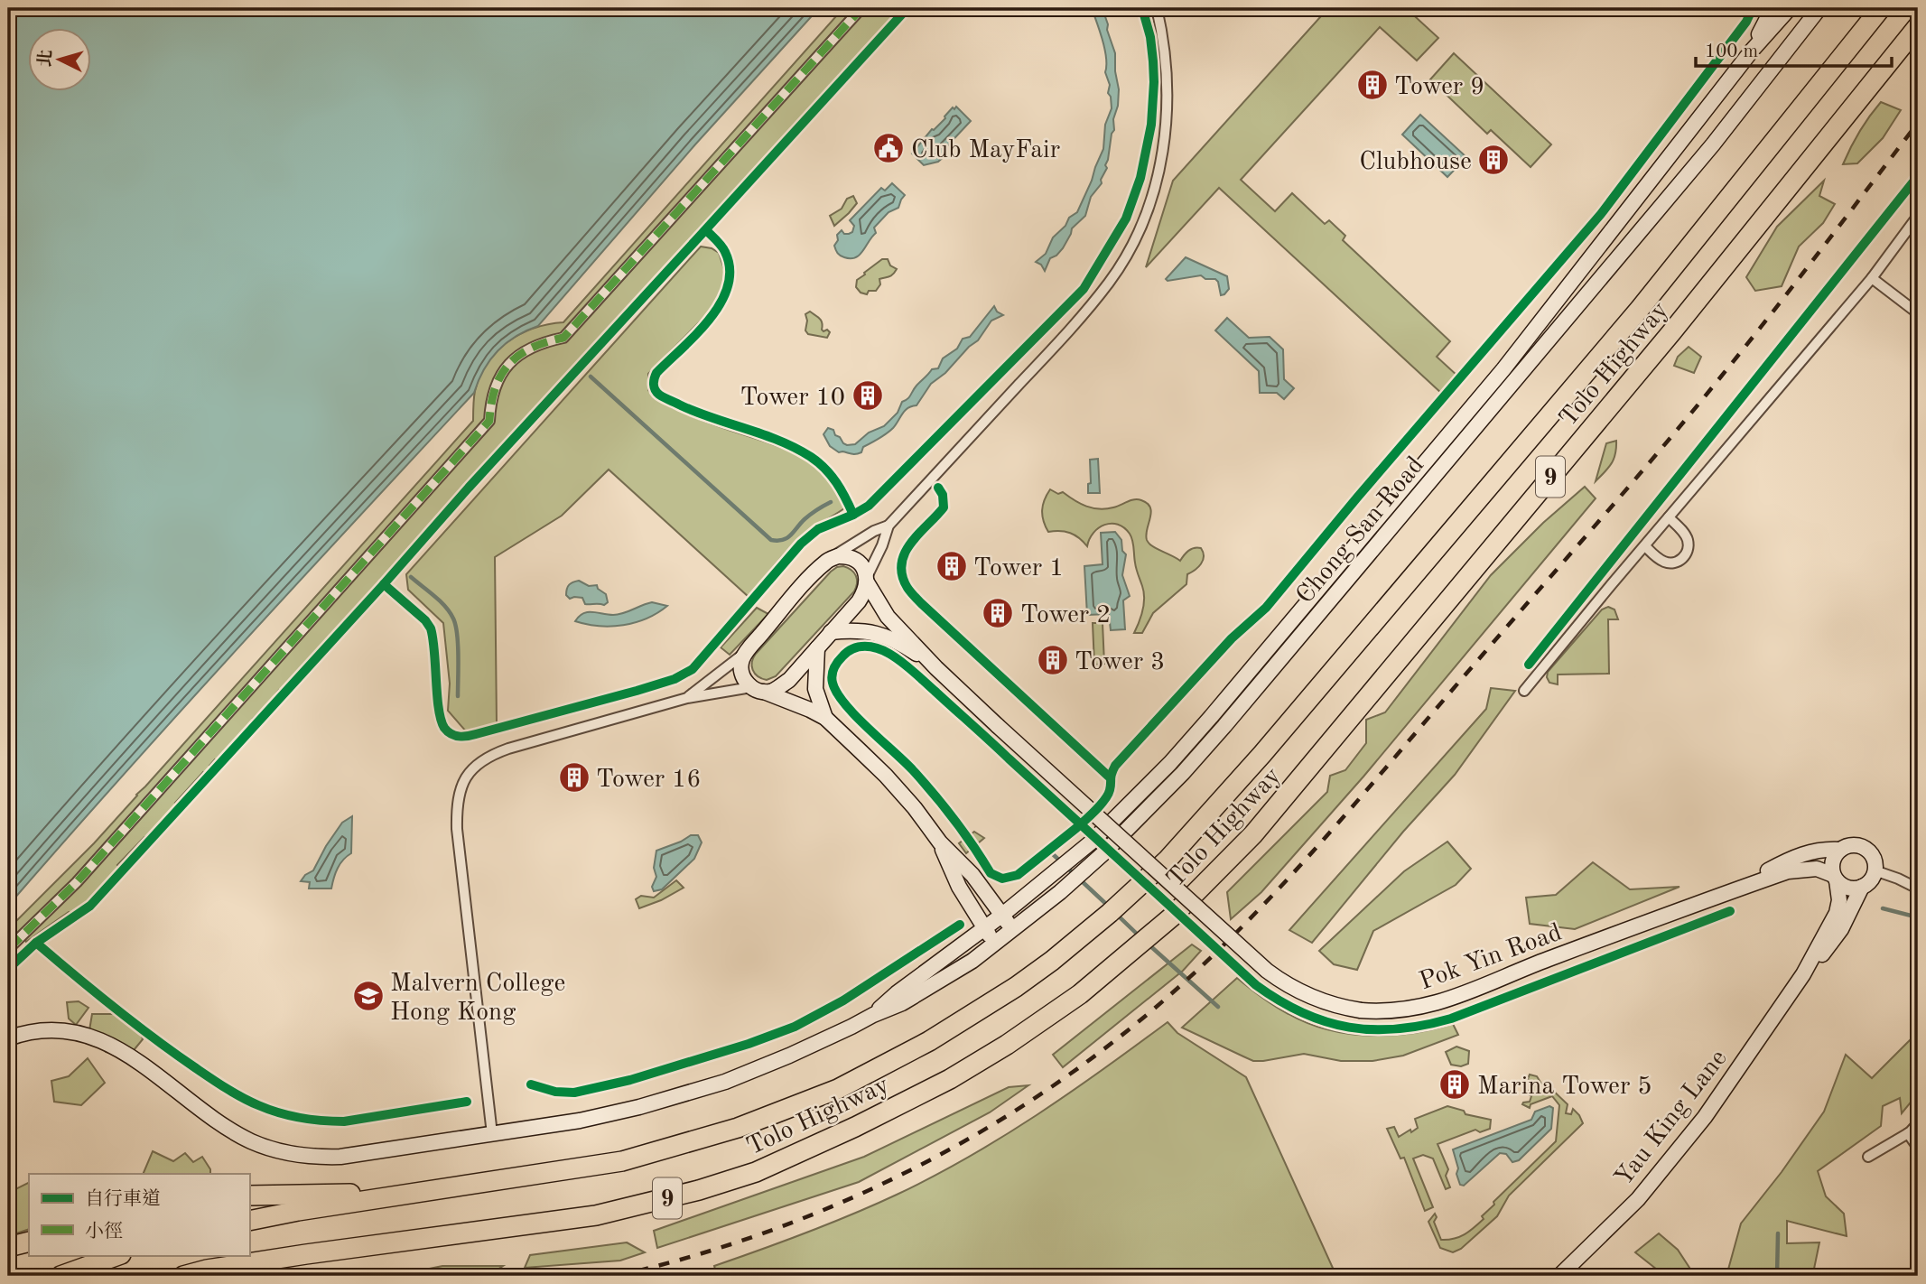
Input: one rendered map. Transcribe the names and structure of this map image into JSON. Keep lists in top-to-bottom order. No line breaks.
{"streets":{"highway":["Tolo Highway","9"],"main road":["Chong San Road","Pok Yin Road","Yau King Lane"]},"crossings":[["Pok Yin Road","Yau King Lane"]],"places":{"building":["Tower 9","Clubhouse","Tower 10","Tower 1","Tower 2","Tower 3","Tower 16","Marina Tower 5"],"public building":["Club MayFair"],"school or university":["Malvern College Hong Kong"]},"legend":["自行車道","小徑"],"scale_bar":"100 m","north":"left"}
